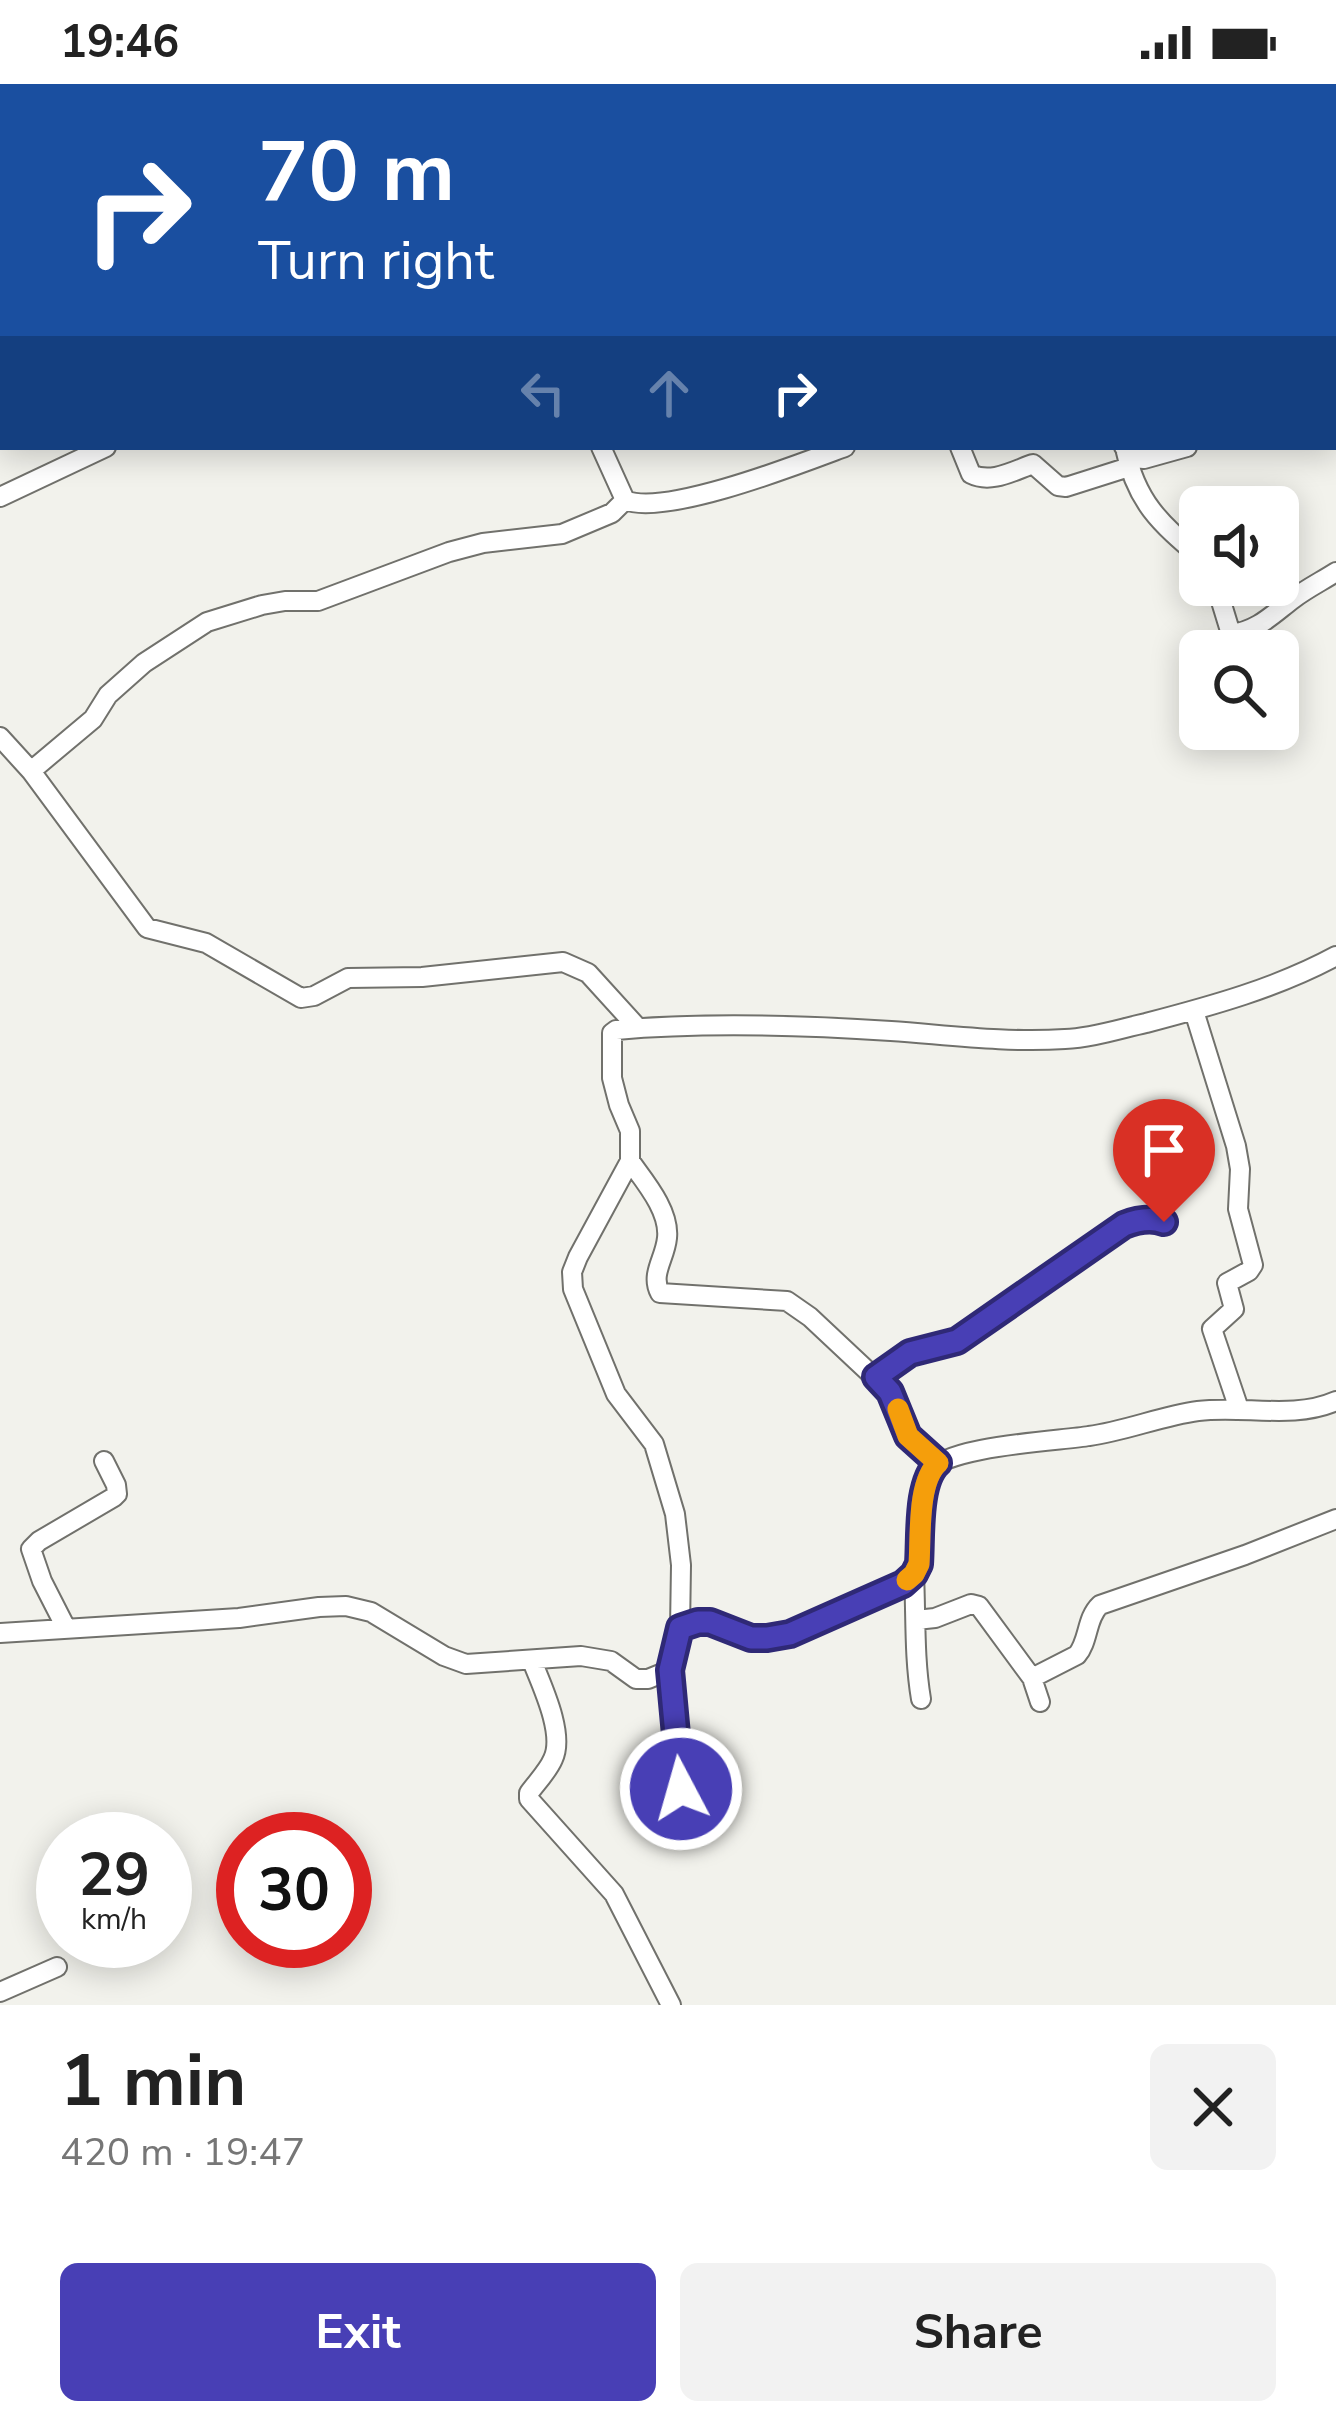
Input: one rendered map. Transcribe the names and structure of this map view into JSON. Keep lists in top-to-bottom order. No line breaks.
{"page":{"status":"19:46","turn":["70 m","Turn right"],"speed":"29 km/h","limit":"30","heading":["1 min","420 m · 19:47"],"buttons":["Exit","Share"]}}
